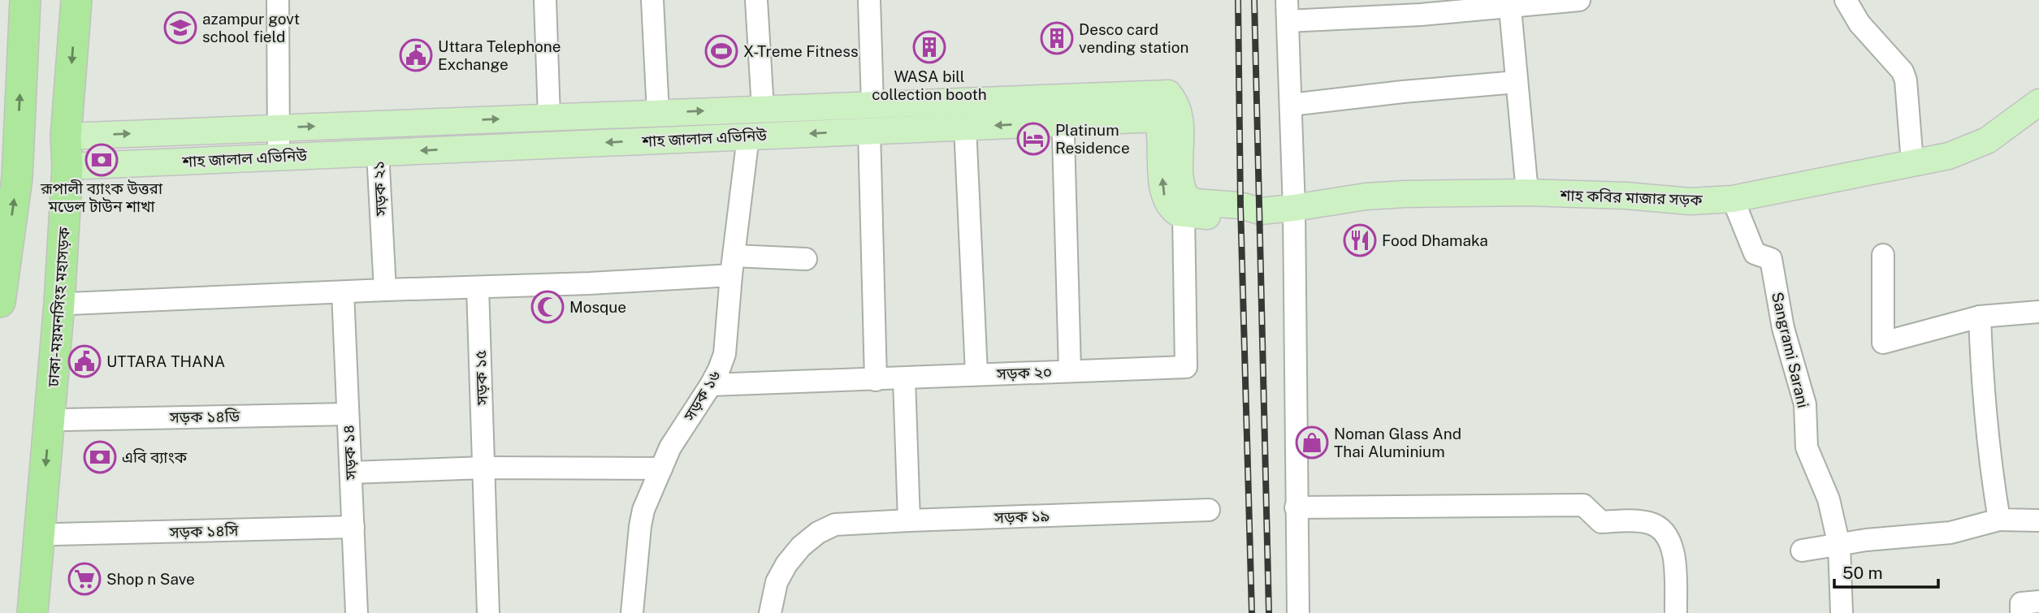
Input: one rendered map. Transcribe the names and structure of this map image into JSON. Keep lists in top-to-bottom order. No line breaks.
{"streets":{"highway":["ঢাকা-ময়মনসিংহ মহাসড়ক"],"main road":["শাহ জালাল এভিনিউ","শাহ কবির মাজার সড়ক"],"street":["সড়ক ২১","Sangrami Sarani","সড়ক ২০","সড়ক ১৫","সড়ক ১৬","সড়ক ১৪ডি","সড়ক ১৪","সড়ক ১৯","সড়ক ১৪সি"]},"crossings":[["শাহ জালাল এভিনিউ","সড়ক ২১"],["শাহ জালাল এভিনিউ","শাহ কবির মাজার সড়ক"],["শাহ জালাল এভিনিউ","ঢাকা-ময়মনসিংহ মহাসড়ক"],["শাহ জালাল এভিনিউ","সড়ক ২০"],["শাহ জালাল এভিনিউ","সড়ক ১৬"],["সড়ক ২১","সড়ক ১৫"],["সড়ক ২১","সড়ক ১৬"],["সড়ক ২১","সড়ক ১৪"],["শাহ কবির মাজার সড়ক","Sangrami Sarani"],["সড়ক ২০","সড়ক ১৬"],["সড়ক ১৪ডি","সড়ক ১৪"],["সড়ক ১৪","সড়ক ১৪সি"]],"places":{"school or university":["azampur govt school field"],"building":["Desco card vending station","WASA bill collection booth"],"sports":["X-Treme Fitness"],"public building":["Uttara Telephone Exchange","UTTARA THANA"],"hotel":["Platinum Residence"],"bank":["রূপালী ব্যাংক উত্তরা মডেল টাউন শাখা","এবি ব্যাংক"],"restaurant":["Food Dhamaka"],"mosque":["Mosque"],"shop":["Noman Glass And Thai Aluminium"],"supermarket":["Shop n Save"]},"scale_bar":"50 m"}
